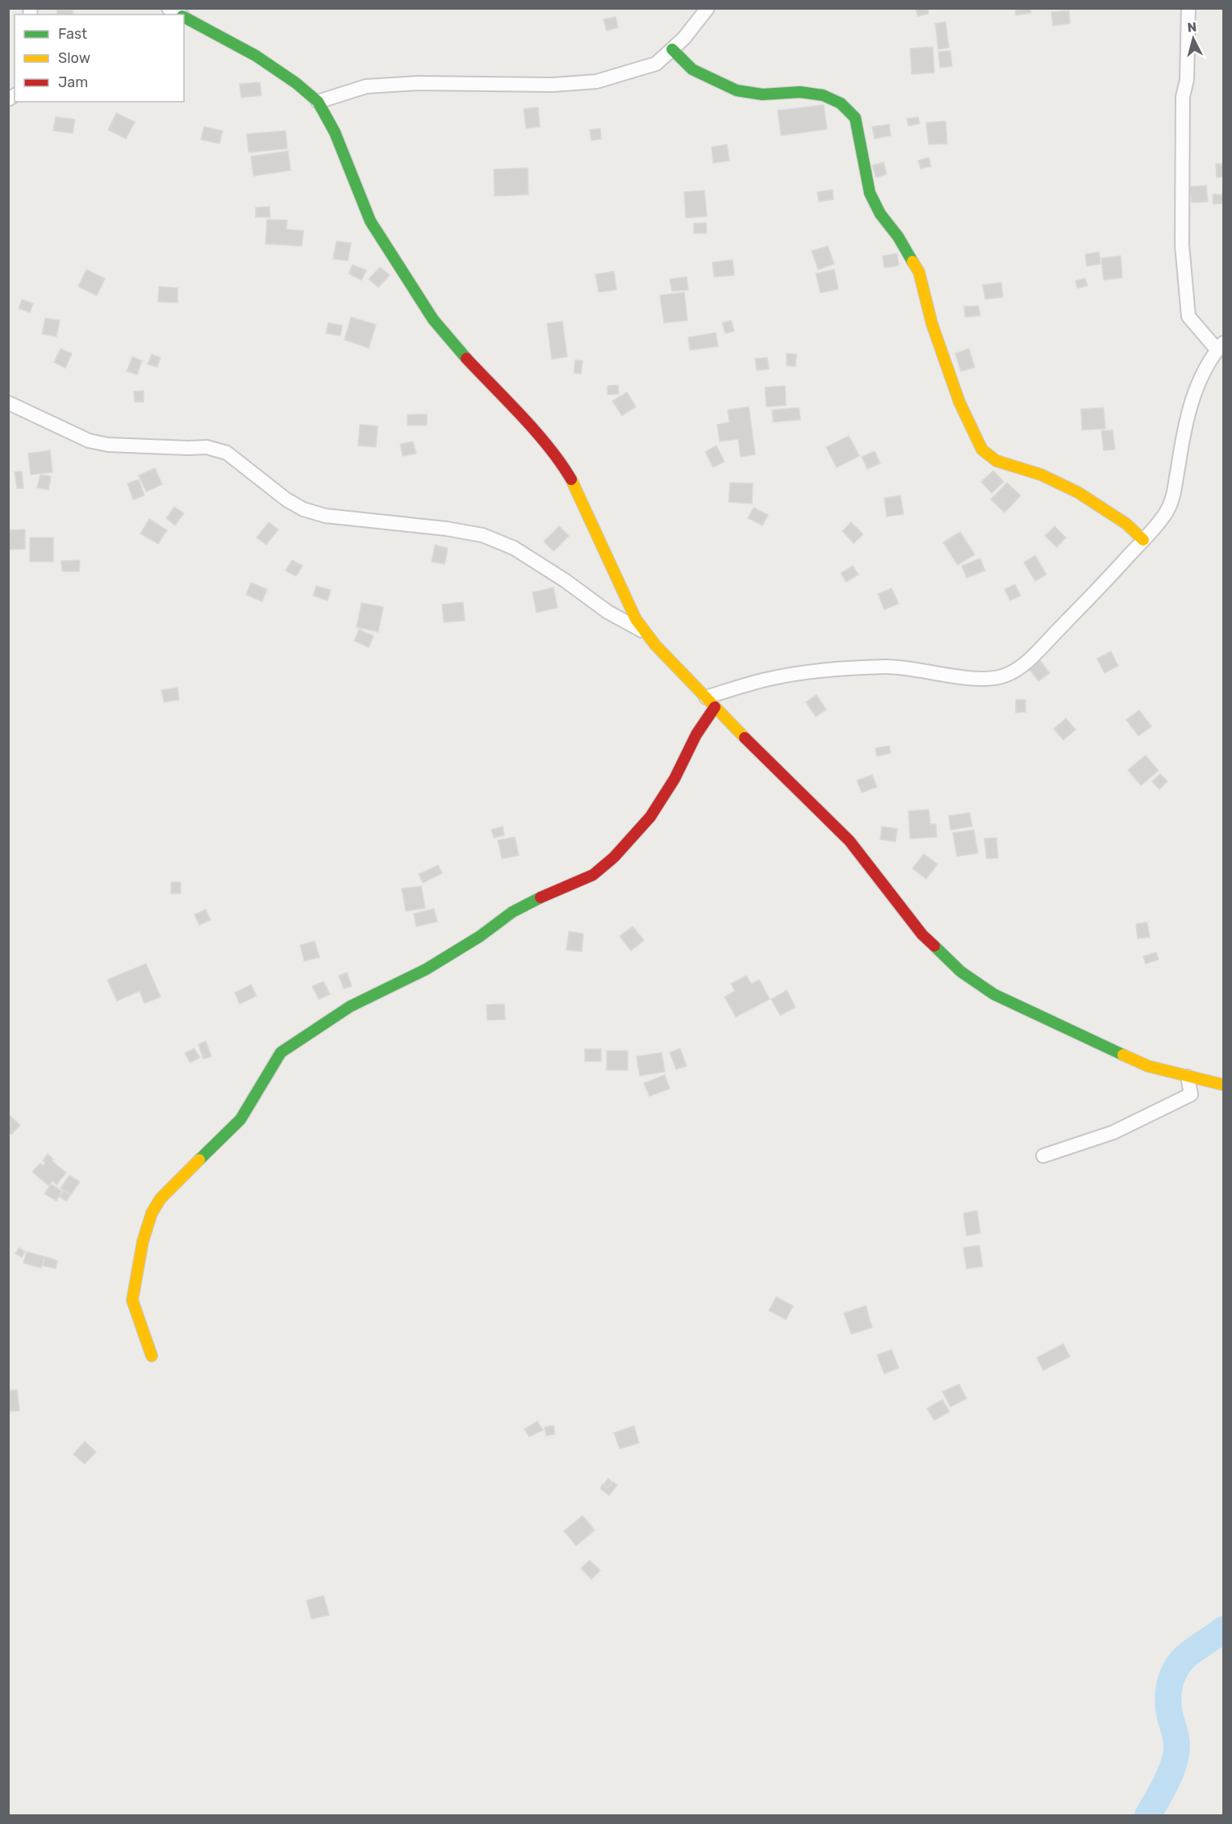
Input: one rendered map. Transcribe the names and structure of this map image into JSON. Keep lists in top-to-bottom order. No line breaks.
{"legend":["Fast","Slow","Jam"],"north":"top"}
